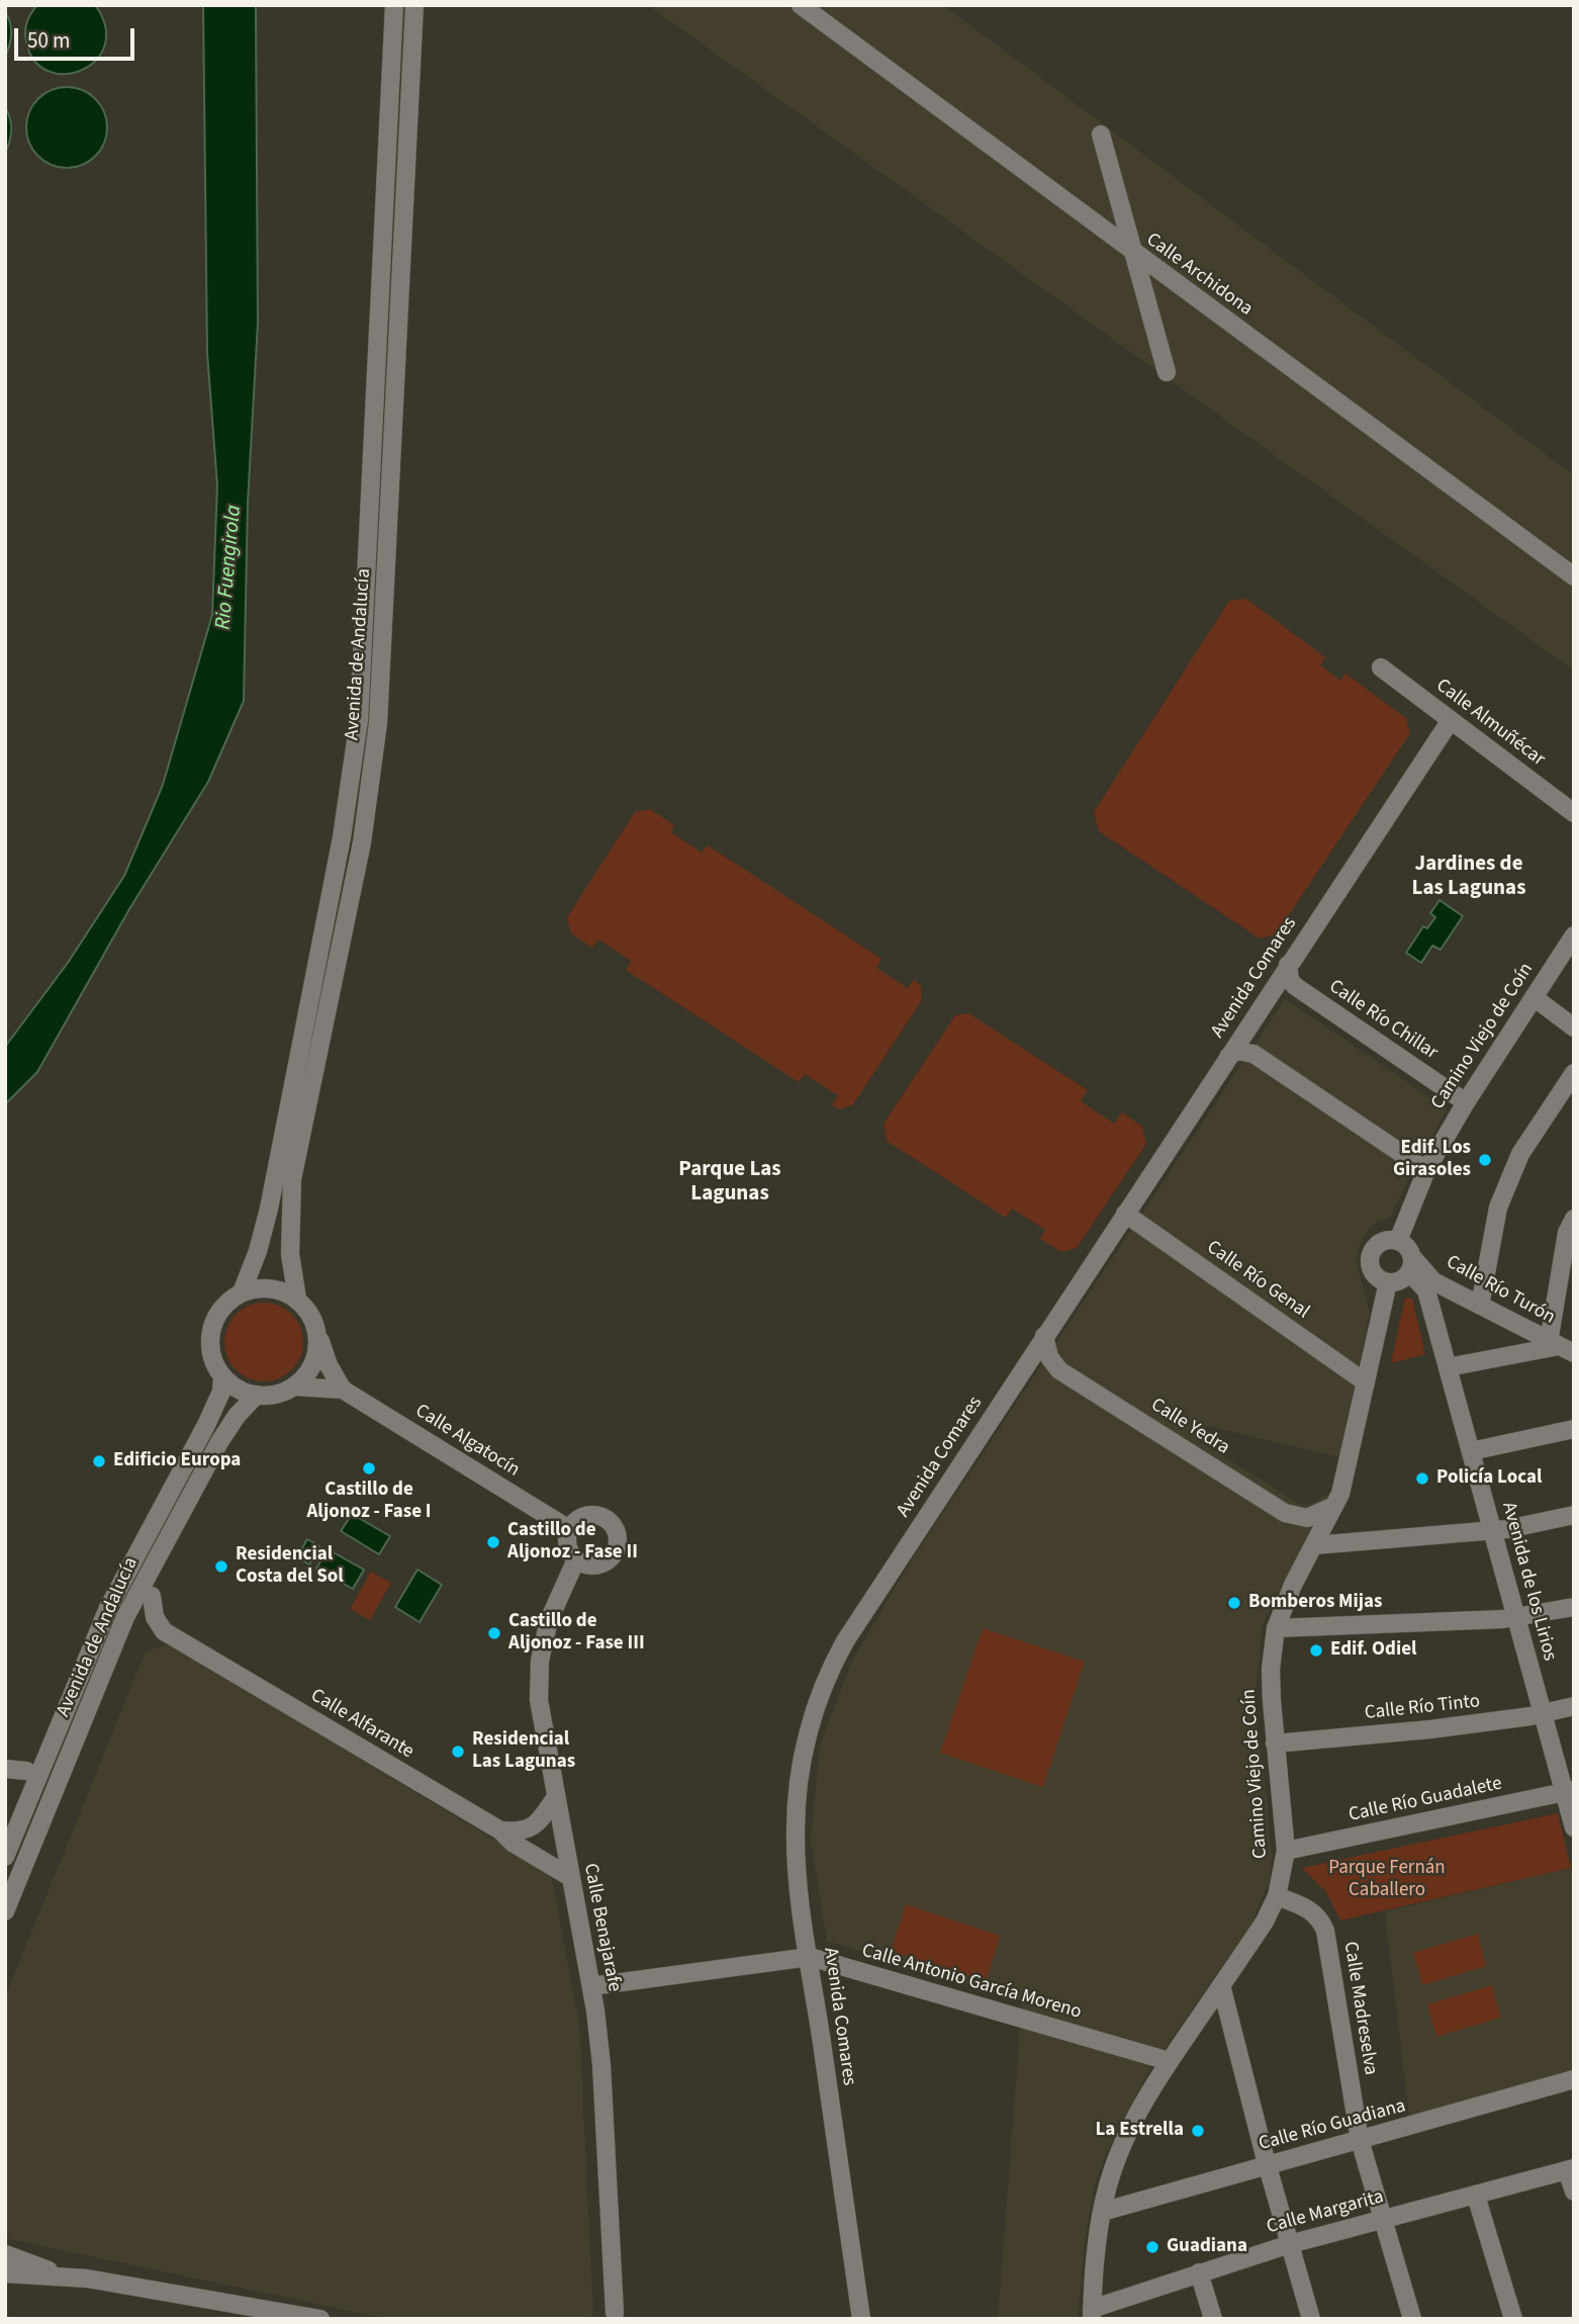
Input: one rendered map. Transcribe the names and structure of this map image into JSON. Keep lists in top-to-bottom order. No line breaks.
{"streets":{"street":["Calle Archidona","Avenida de Andalucía","Calle Almuñécar","Avenida Comares","Calle Río Chillar","Camino Viejo de Coín","Calle Río Genal","Calle Río Turón","Calle Yedra","Calle Algatocín","Avenida de los Lirios","Calle Río Tinto","Calle Alfarante","Calle Río Guadalete","Calle Benajarafe","Calle Antonio García Moreno","Calle Madreselva","Calle Río Guadiana","Calle Margarita"]},"crossings":[["Calle Almuñécar","Avenida Comares"],["Avenida Comares","Calle Río Chillar"],["Avenida Comares","Calle Río Genal"],["Avenida Comares","Calle Yedra"],["Avenida Comares","Calle Antonio García Moreno"],["Calle Río Chillar","Camino Viejo de Coín"],["Camino Viejo de Coín","Calle Río Genal"],["Camino Viejo de Coín","Calle Río Turón"],["Camino Viejo de Coín","Calle Yedra"],["Camino Viejo de Coín","Avenida de los Lirios"],["Camino Viejo de Coín","Calle Río Tinto"],["Camino Viejo de Coín","Calle Río Guadalete"],["Camino Viejo de Coín","Calle Antonio García Moreno"],["Camino Viejo de Coín","Calle Madreselva"],["Camino Viejo de Coín","Calle Río Guadiana"],["Camino Viejo de Coín","Calle Margarita"],["Calle Río Turón","Avenida de los Lirios"],["Calle Algatocín","Calle Benajarafe"],["Avenida de los Lirios","Calle Río Tinto"],["Avenida de los Lirios","Calle Río Guadalete"],["Calle Alfarante","Calle Benajarafe"],["Calle Benajarafe","Calle Antonio García Moreno"],["Calle Madreselva","Calle Río Guadiana"],["Calle Madreselva","Calle Margarita"]],"districts":["Jardines de Las Lagunas","Parque Las Lagunas"],"water":["Rio Fuengirola"],"parks":["Parque Fernán Caballero"],"places":["Edif. Los Girasoles","Edificio Europa","Castillo de Aljonoz - Fase I","Policía Local","Castillo de Aljonoz - Fase II","Residencial Costa del Sol","Bomberos Mijas","Castillo de Aljonoz - Fase III","Edif. Odiel","Residencial Las Lagunas","La Estrella","Guadiana"],"scale_bar":"50 m"}
